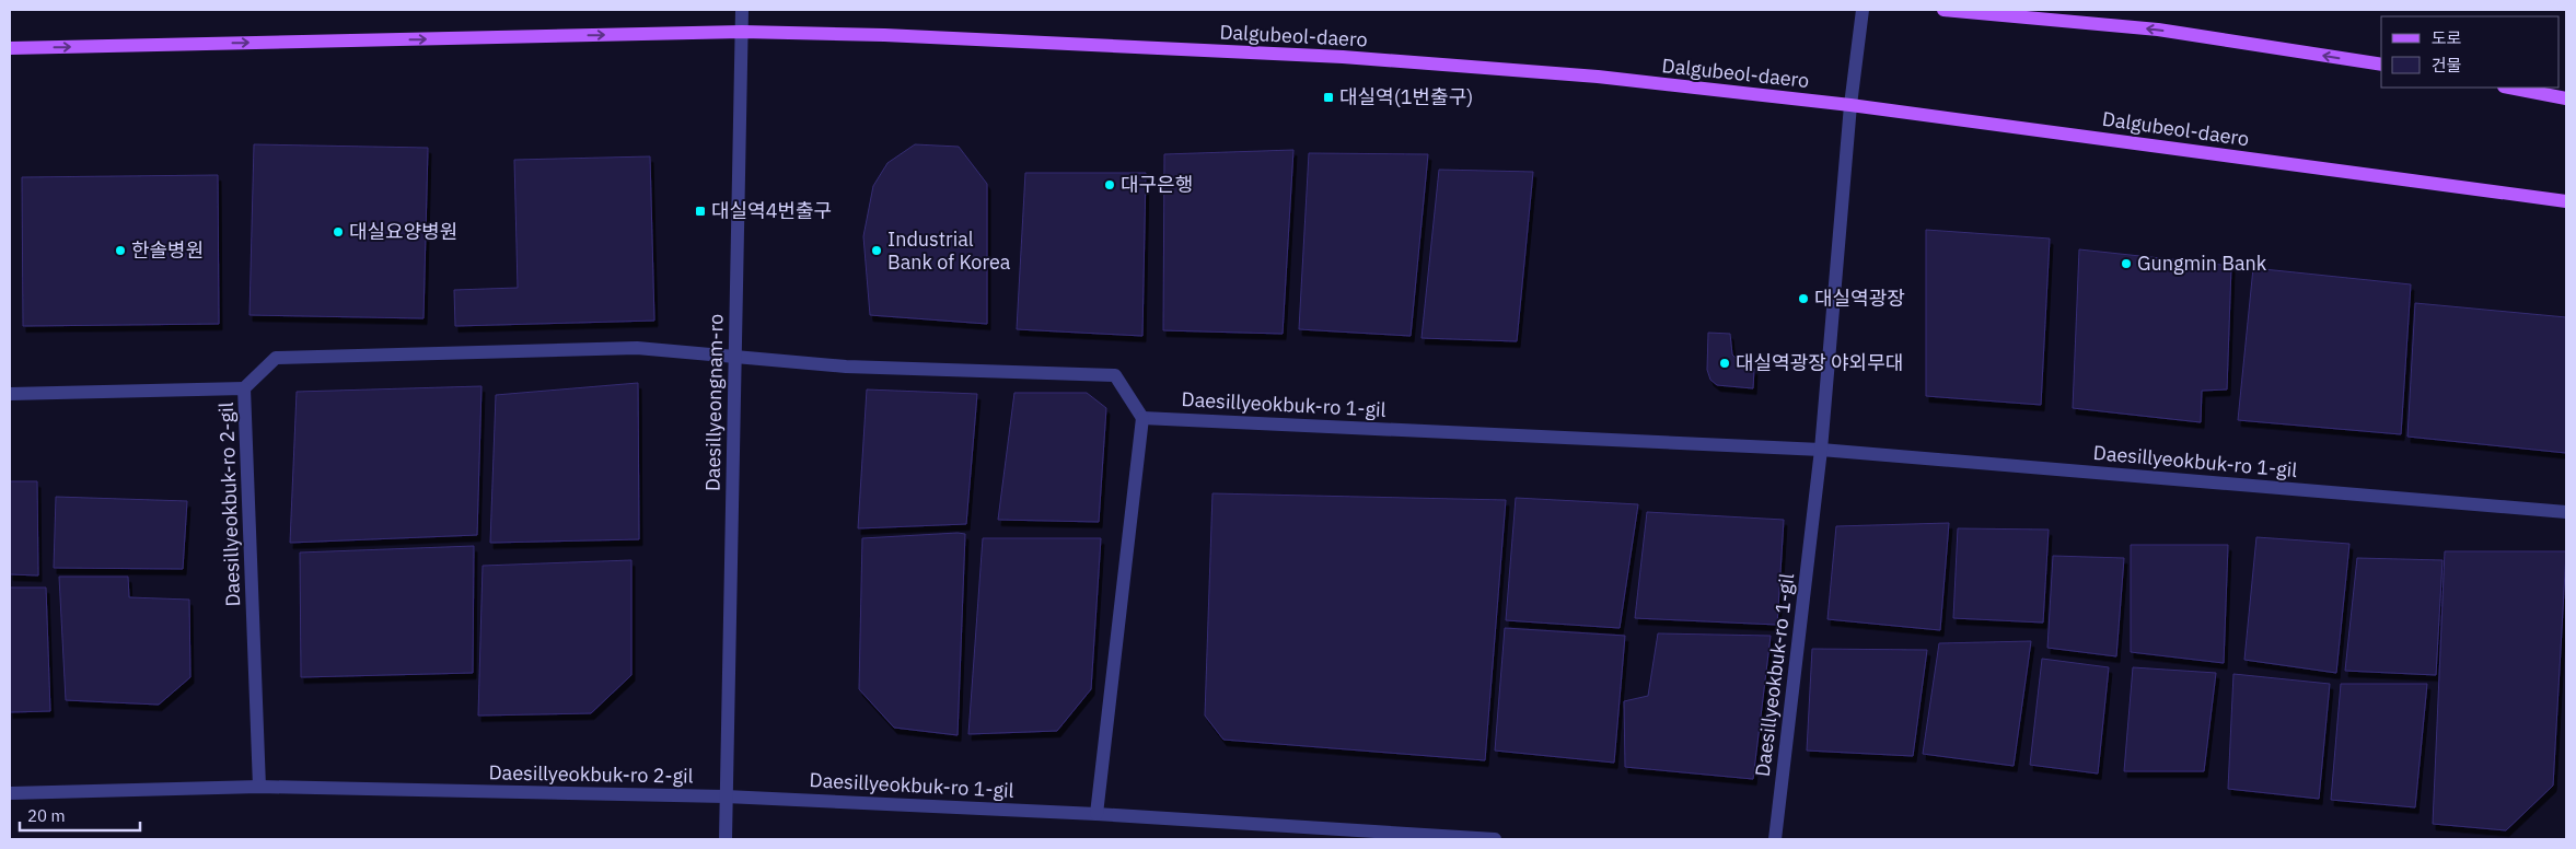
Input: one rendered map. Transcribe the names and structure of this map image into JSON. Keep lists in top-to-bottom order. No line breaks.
{"streets":{"main road":["Dalgubeol-daero"],"street":["Daesillyeongnam-ro","Daesillyeokbuk-ro 1-gil","Daesillyeokbuk-ro 2-gil"]},"crossings":[["Dalgubeol-daero","Daesillyeongnam-ro"],["Daesillyeongnam-ro","Daesillyeokbuk-ro 1-gil"],["Daesillyeongnam-ro","Daesillyeokbuk-ro 2-gil"],["Daesillyeokbuk-ro 1-gil","Daesillyeokbuk-ro 2-gil"]],"places":{"transit":["대실역(1번출구)","대실역4번출구"],"other":["대구은행","대실요양병원","한솔병원","Industrial Bank of Korea","Gungmin Bank","대실역광장","대실역광장 야외무대"]},"legend":["도로","건물"],"scale_bar":"20 m"}
